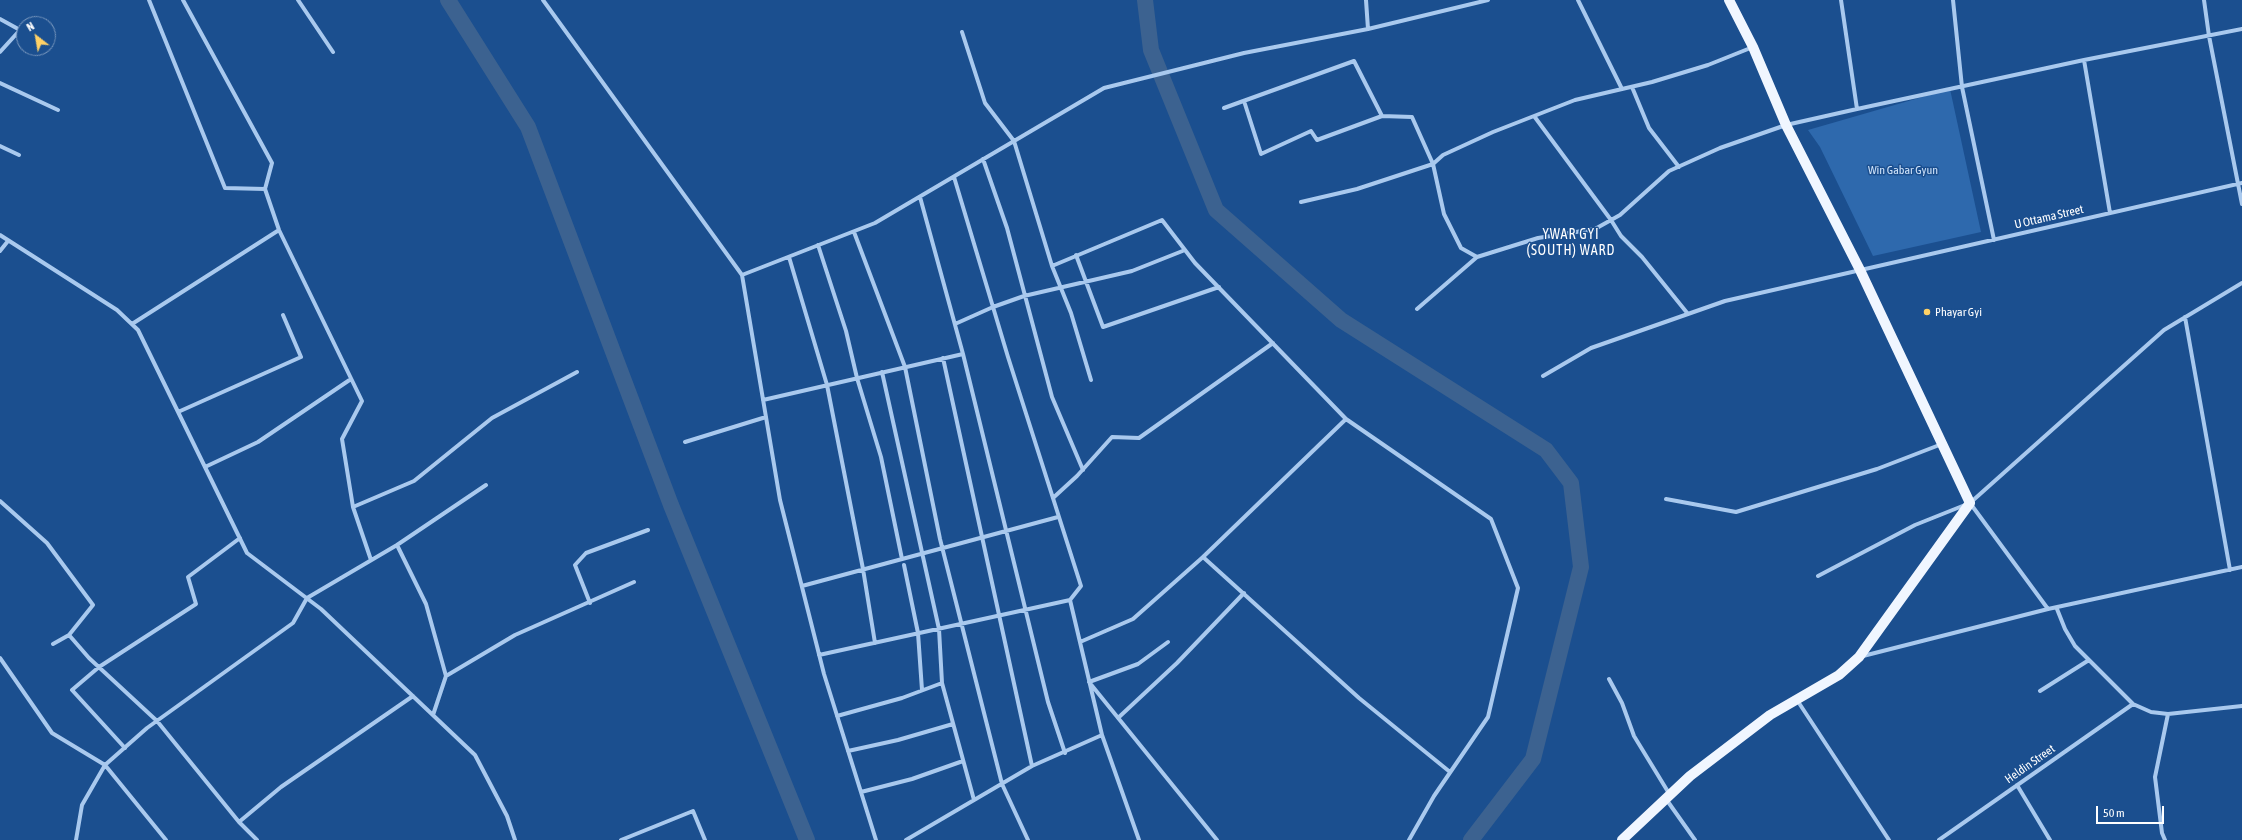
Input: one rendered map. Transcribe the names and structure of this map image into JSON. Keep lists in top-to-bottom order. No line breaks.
{"streets":{"street":["U Ottama Street","Heldin Street"]},"districts":["YWAR GYI (SOUTH) WARD"],"parks":["Win Gabar Gyun"],"places":["Phayar Gyi"],"scale_bar":"50 m","north":"top left"}
